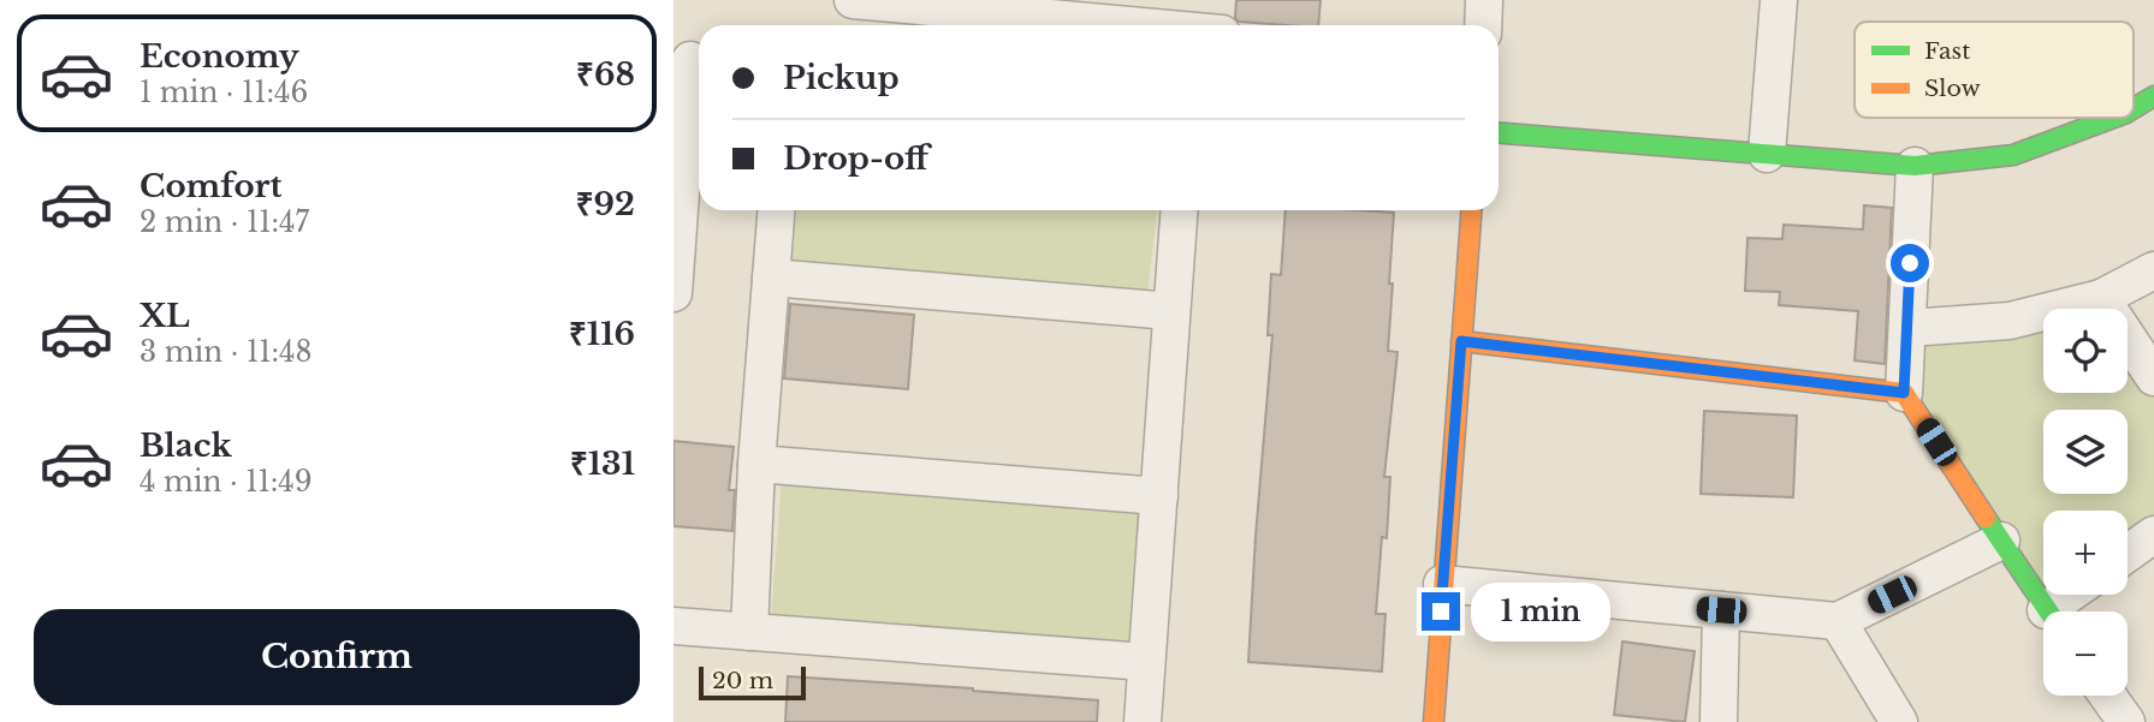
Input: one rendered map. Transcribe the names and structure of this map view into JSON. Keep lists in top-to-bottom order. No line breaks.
{"legend":["Fast","Slow"],"scale_bar":"20 m","page":{"list":[{"name":"Economy","note":"1 min · 11:46","value":"₹68"},{"name":"Comfort","note":"2 min · 11:47","value":"₹92"},{"name":"XL","note":"3 min · 11:48","value":"₹116"},{"name":"Black","note":"4 min · 11:49","value":"₹131"}],"banner":["Pickup","Drop-off"],"map_buttons":["+","−"],"bubble":"1 min","buttons":"Confirm","scale":"20 m"}}
